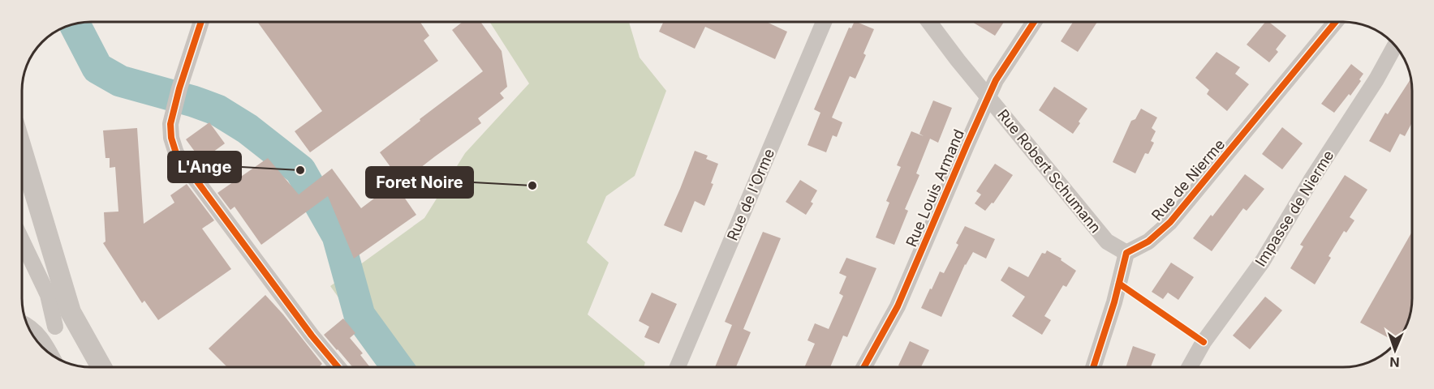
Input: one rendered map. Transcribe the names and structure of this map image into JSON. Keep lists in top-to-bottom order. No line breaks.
{"streets":{"street":["Rue Robert Schumann","Rue de Nierme","Rue Louis Armand","Rue de l'Orme","Impasse de Nierme"]},"crossings":[["Rue Robert Schumann","Rue de Nierme"],["Rue Robert Schumann","Rue Louis Armand"]],"places":["L'Ange","Foret Noire"],"north":"bottom"}
